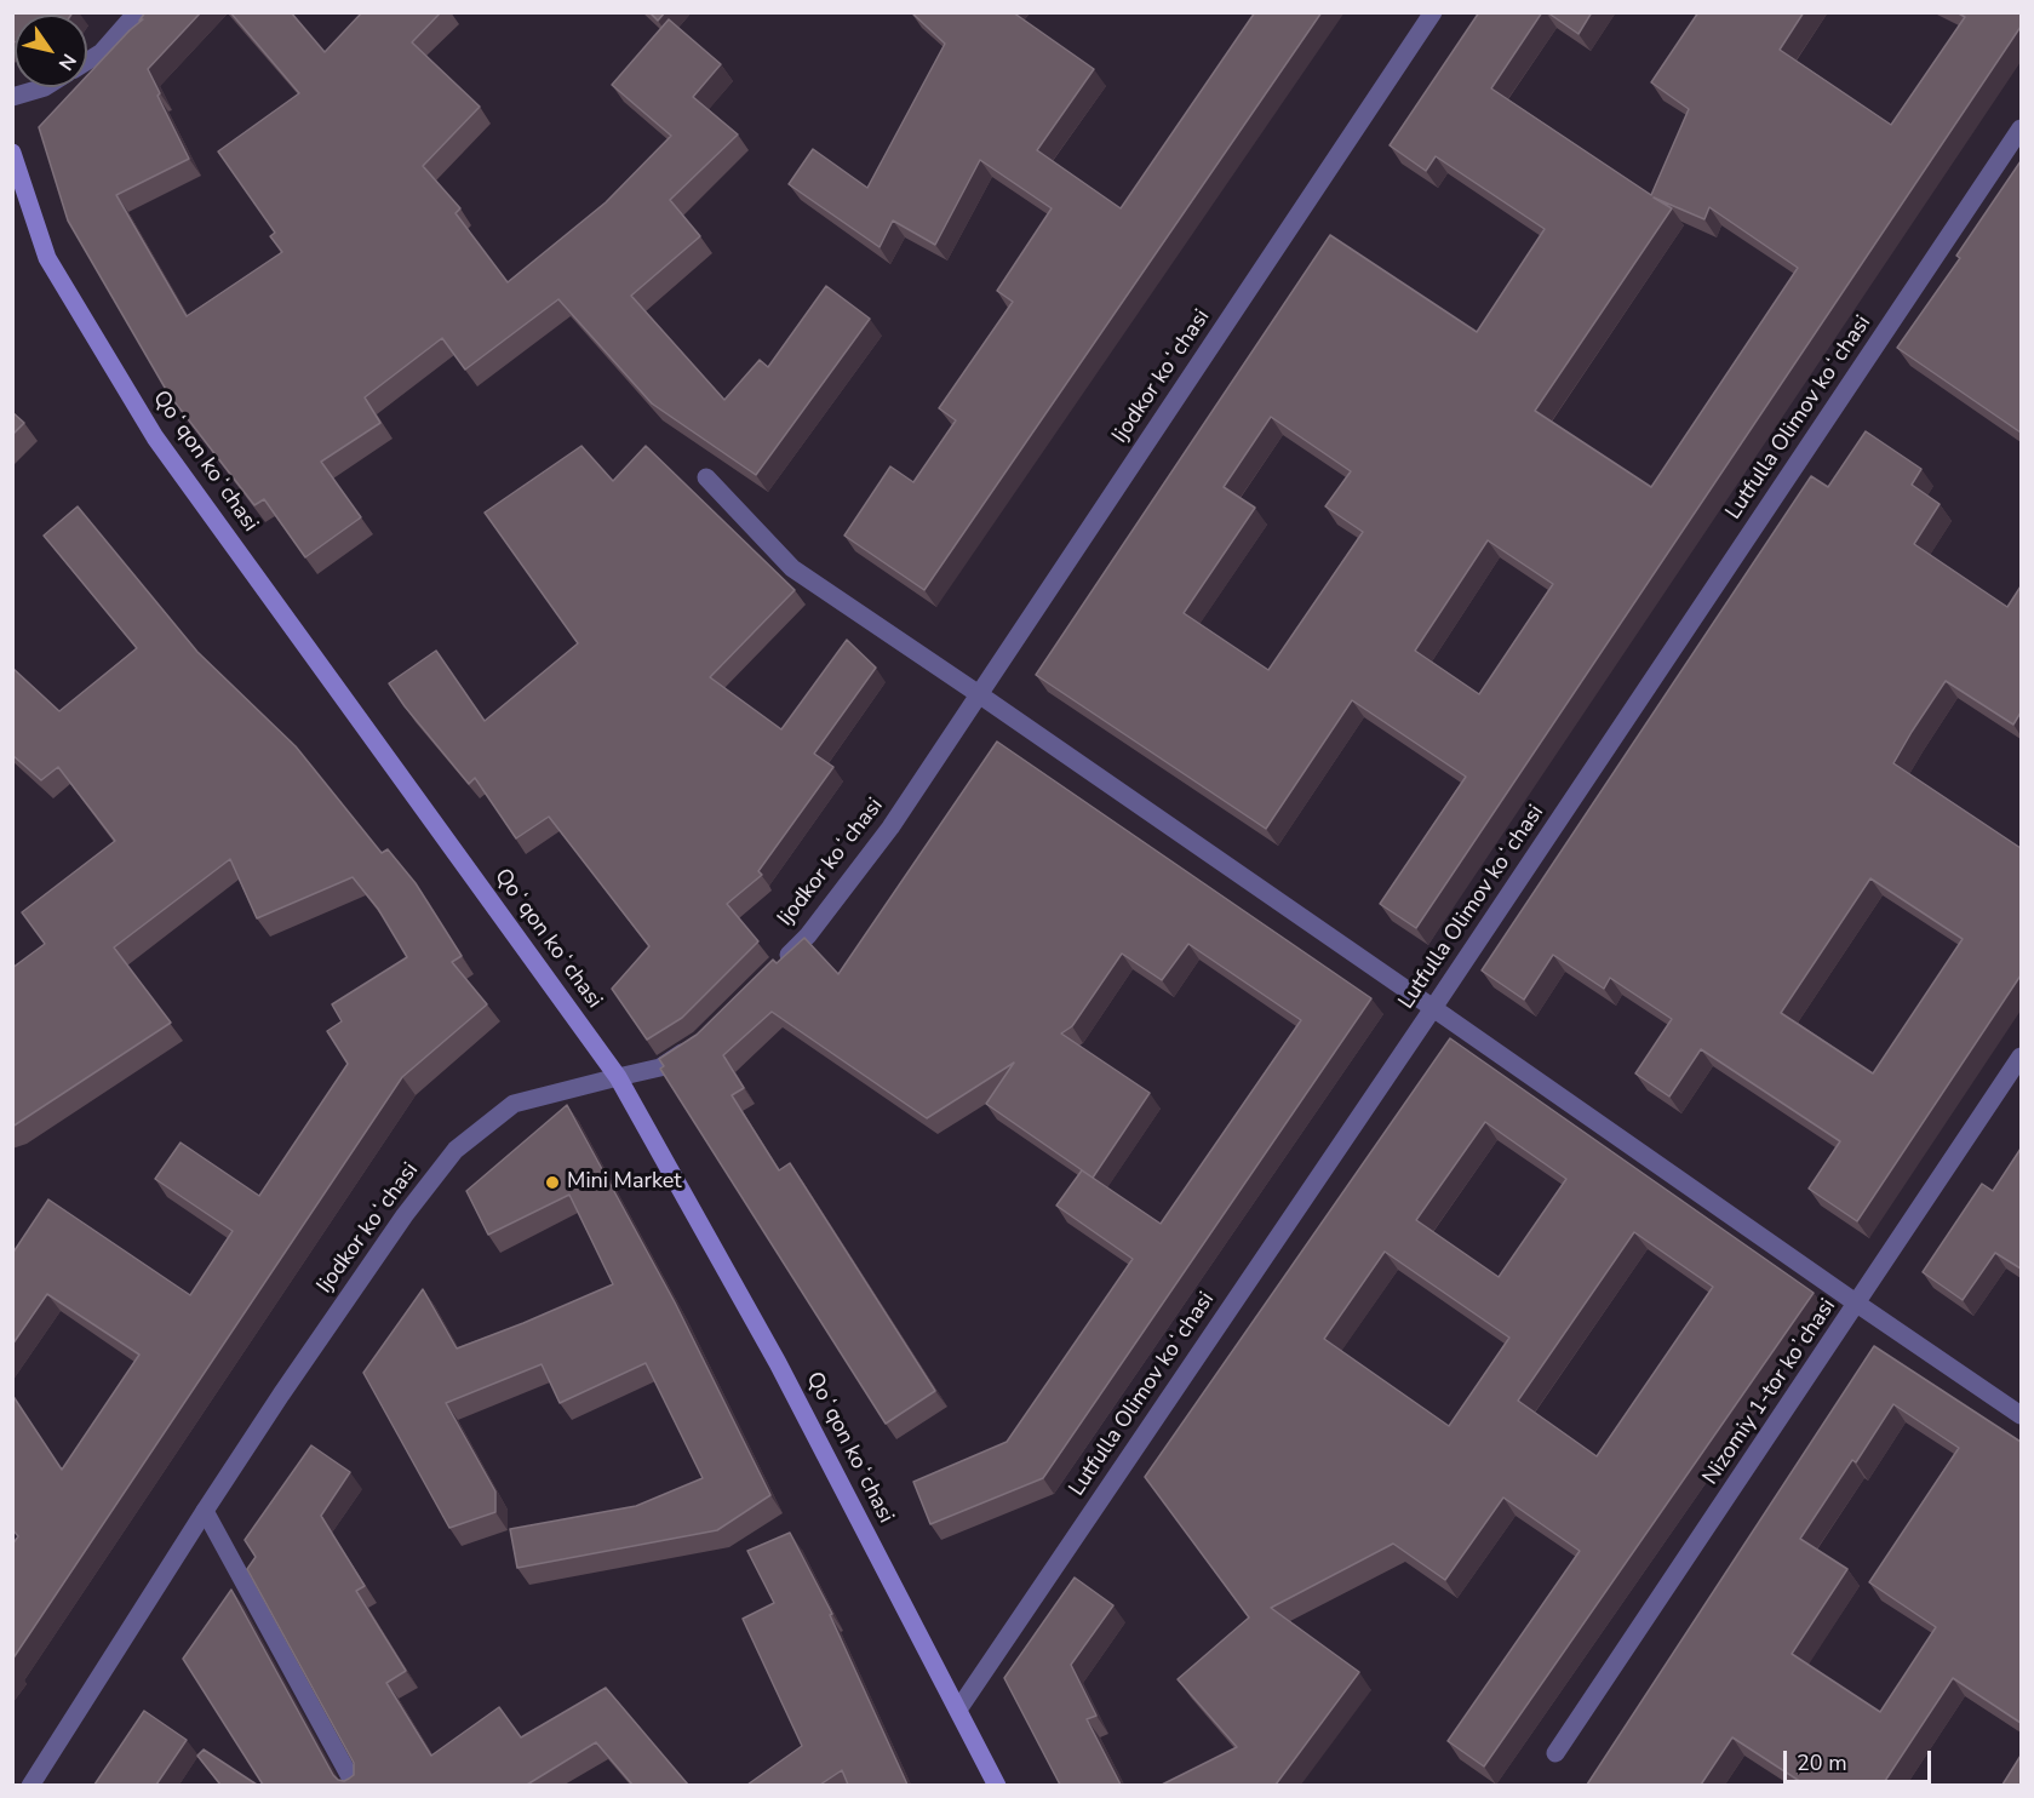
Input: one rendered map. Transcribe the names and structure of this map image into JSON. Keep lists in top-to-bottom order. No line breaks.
{"streets":{"main road":["Qoʻqon koʻchasi"],"street":["Ijodkor koʻchasi","Lutfulla Olimov koʻchasi","Nizomiy 1-tor koʼchasi"]},"crossings":[["Ijodkor koʻchasi","Qoʻqon koʻchasi"],["Lutfulla Olimov koʻchasi","Qoʻqon koʻchasi"]],"places":["Mini Market"],"scale_bar":"20 m","north":"bottom right"}
